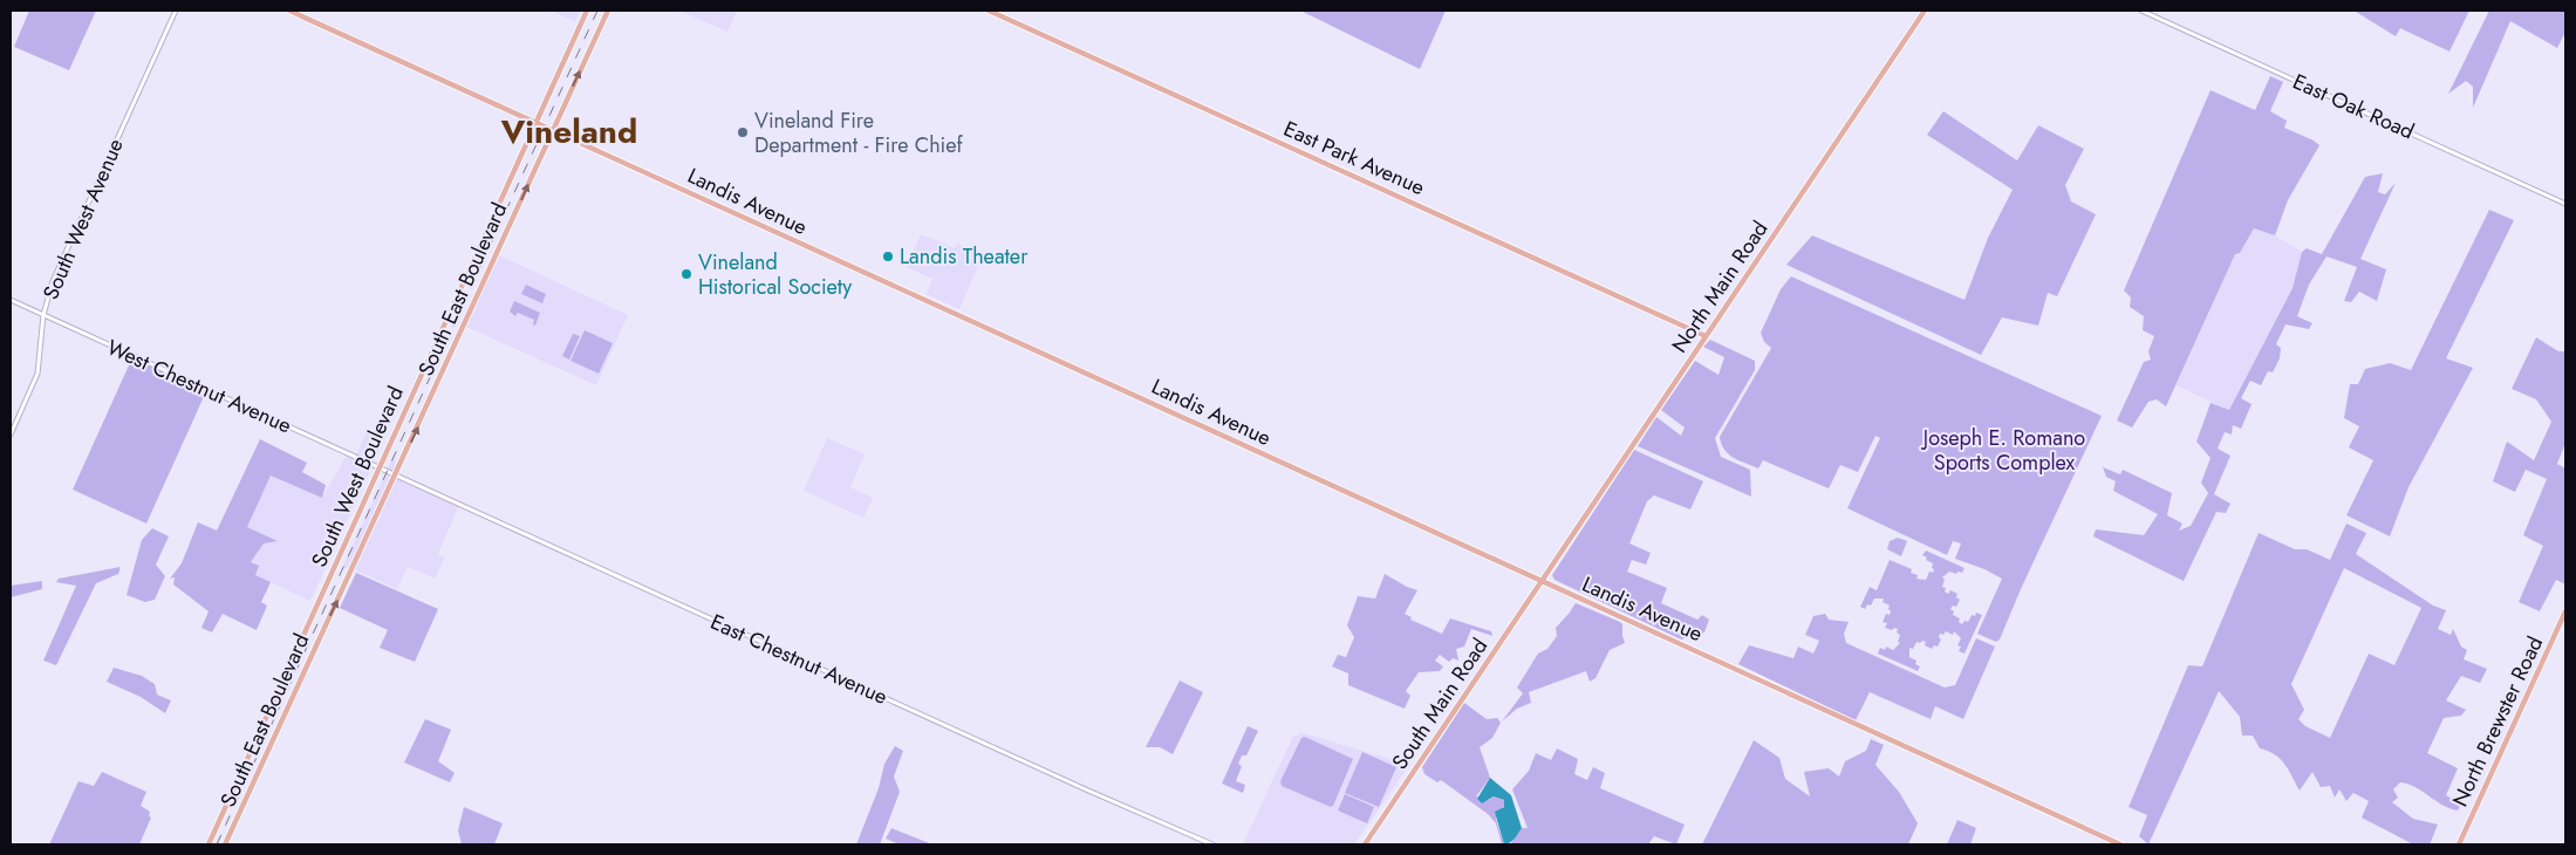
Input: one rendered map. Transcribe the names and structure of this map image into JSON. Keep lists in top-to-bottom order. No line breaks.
{"streets":{"main road":["East Park Avenue","Landis Avenue","North Main Road","South East Boulevard","South West Boulevard","South Main Road","North Brewster Road"],"street":["East Oak Road","South West Avenue","West Chestnut Avenue","East Chestnut Avenue"]},"crossings":[["East Park Avenue","North Main Road"],["Landis Avenue","North Main Road"],["Landis Avenue","South East Boulevard"],["Landis Avenue","South West Boulevard"],["Landis Avenue","South Main Road"],["South West Avenue","West Chestnut Avenue"],["North Main Road","South Main Road"],["South East Boulevard","East Chestnut Avenue"],["West Chestnut Avenue","South West Boulevard"],["West Chestnut Avenue","East Chestnut Avenue"]],"one_way":["South East Boulevard"],"districts":["Vineland"],"parks":["Joseph E. Romano Sports Complex"],"places":["Vineland Fire Department - Fire Chief","Landis Theater","Vineland Historical Society"]}
